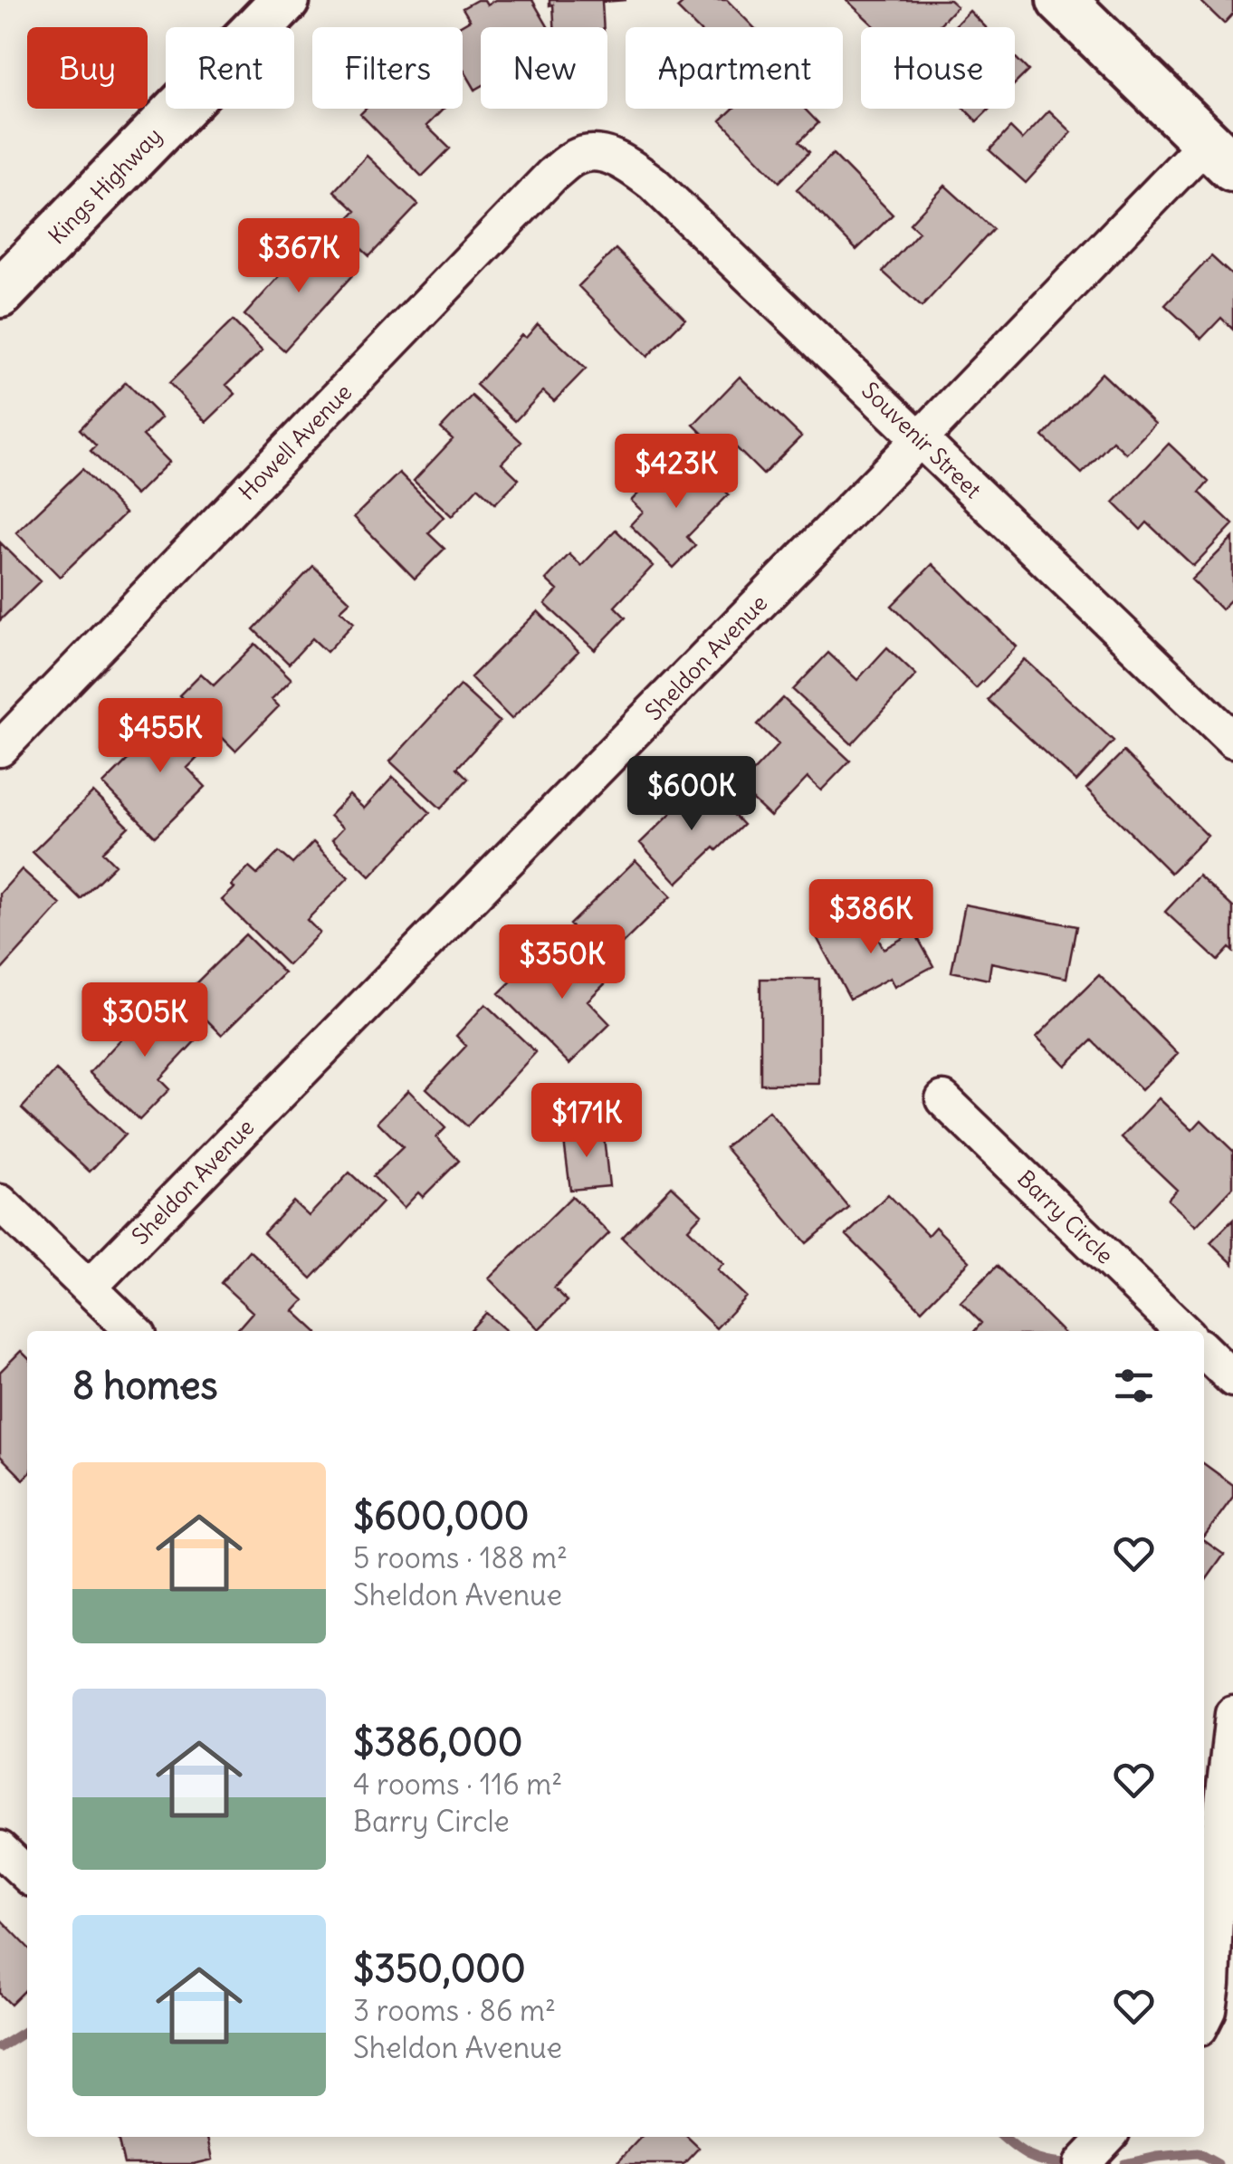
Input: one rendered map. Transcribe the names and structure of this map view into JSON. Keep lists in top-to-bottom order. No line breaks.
{"streets":{"street":["Kings Highway","Souvenir Street","Howell Avenue","Sheldon Avenue","Barry Circle"]},"crossings":[["Souvenir Street","Howell Avenue"],["Souvenir Street","Sheldon Avenue"]],"page":{"chip":["Buy","Rent","Filters","New","Apartment","House"],"price":["$367K","$423K","$455K","$600K","$386K","$350K","$305K","$171K"],"heading":"8 homes","list":[{"name":"$600,000","note":"5 rooms · 188 m² · Sheldon Avenue"},{"name":"$386,000","note":"4 rooms · 116 m² · Barry Circle"},{"name":"$350,000","note":"3 rooms · 86 m² · Sheldon Avenue"}]}}
